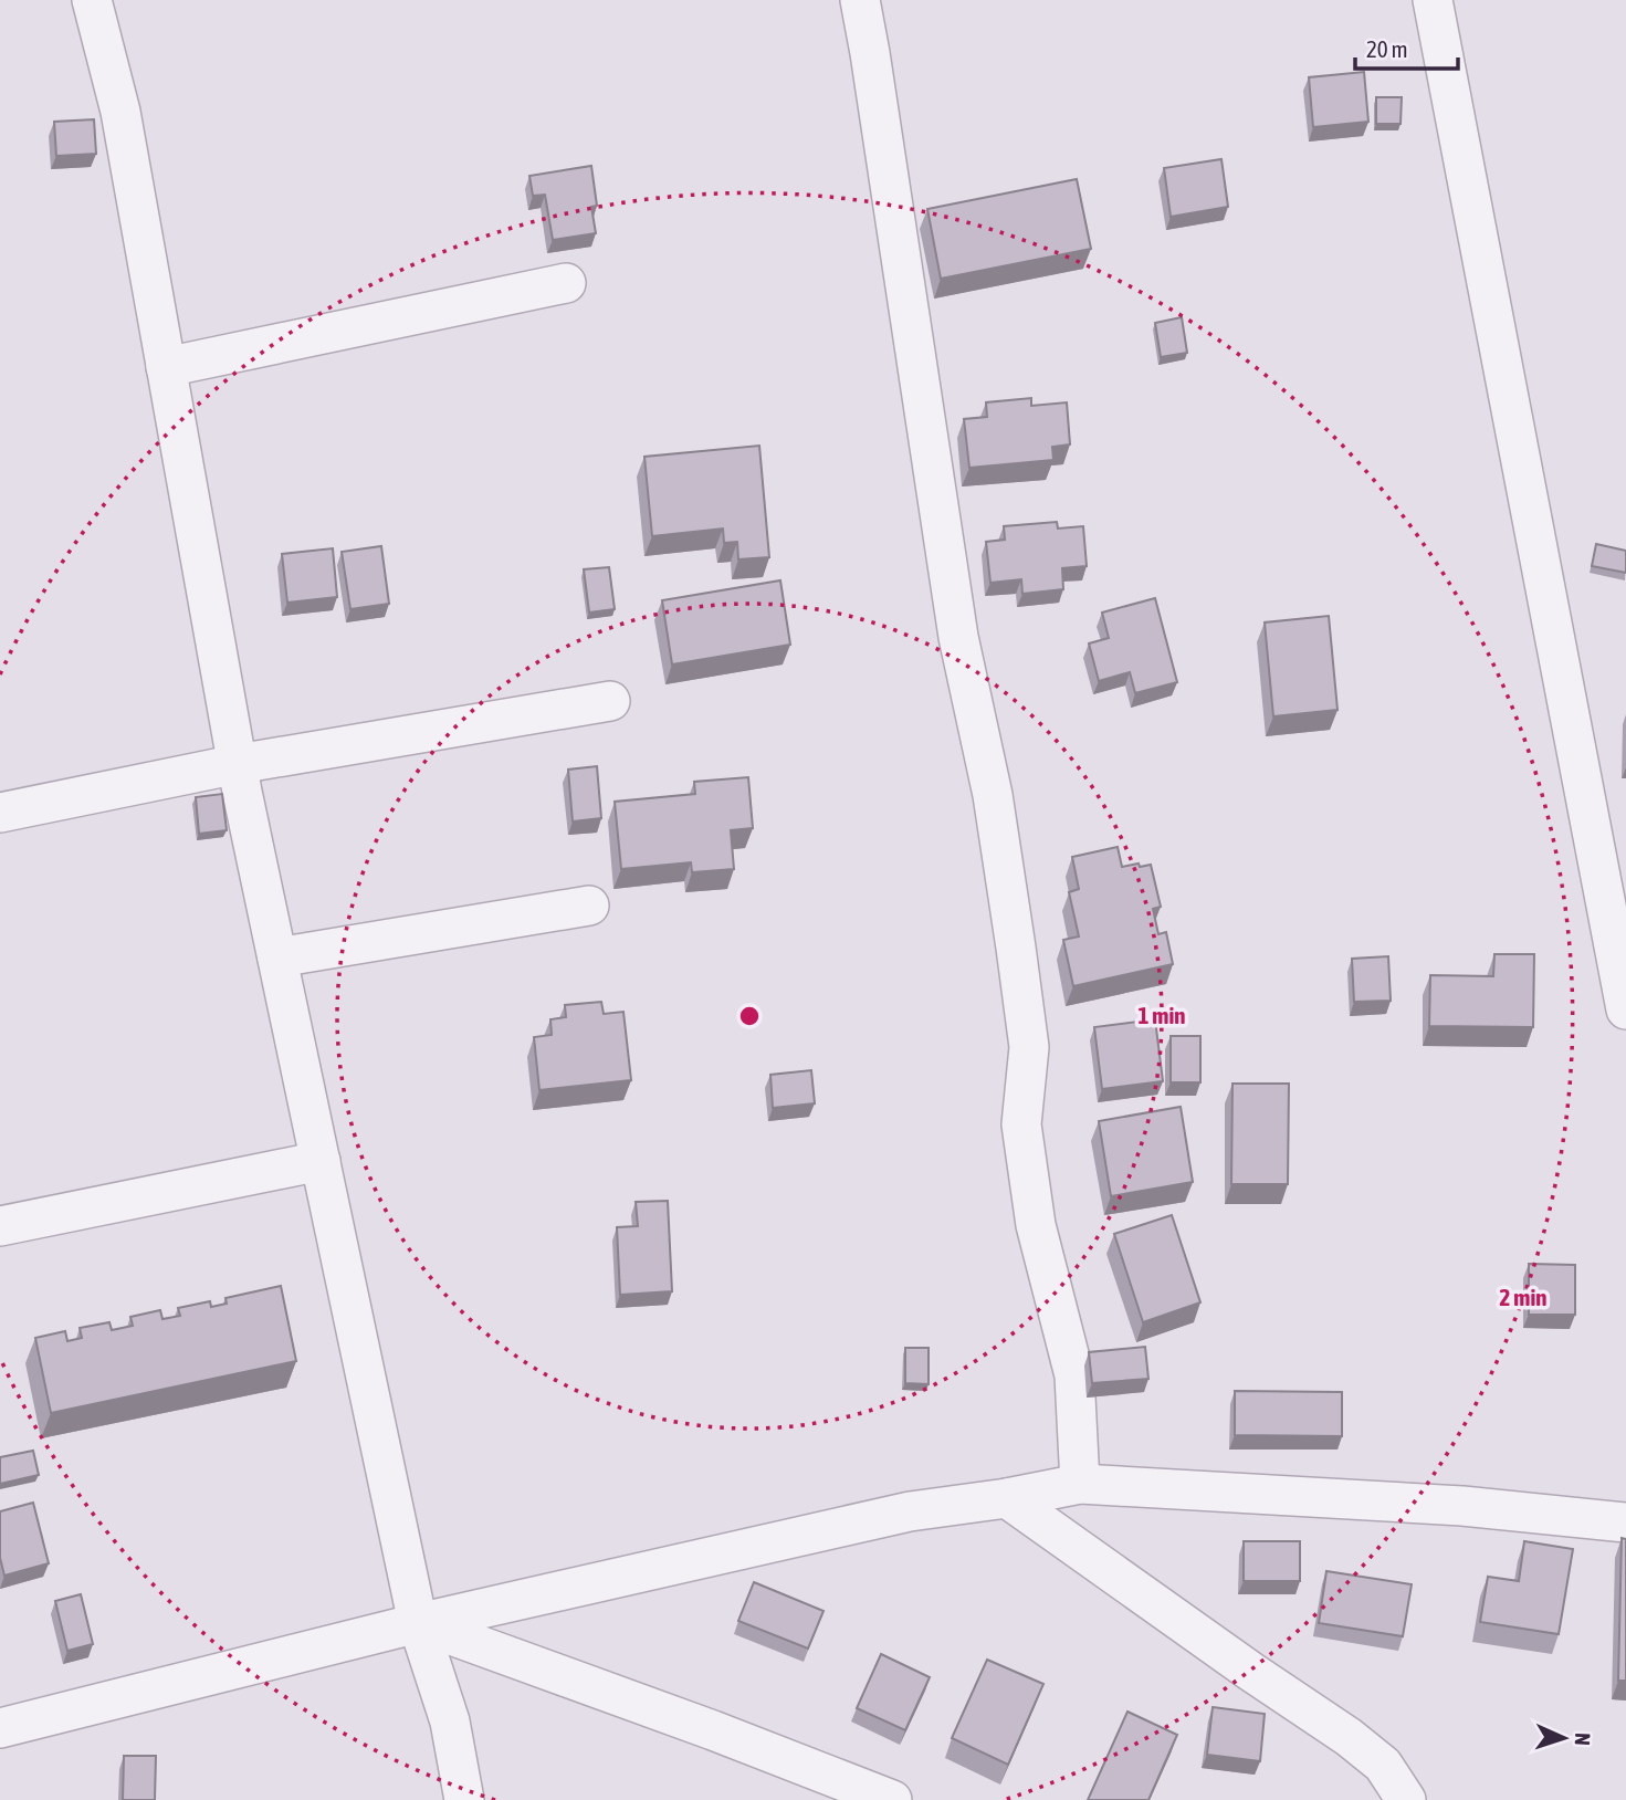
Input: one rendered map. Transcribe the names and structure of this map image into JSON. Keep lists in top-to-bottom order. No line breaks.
{"scale_bar":"20 m","north":"right","rings":["1 min","2 min"]}
